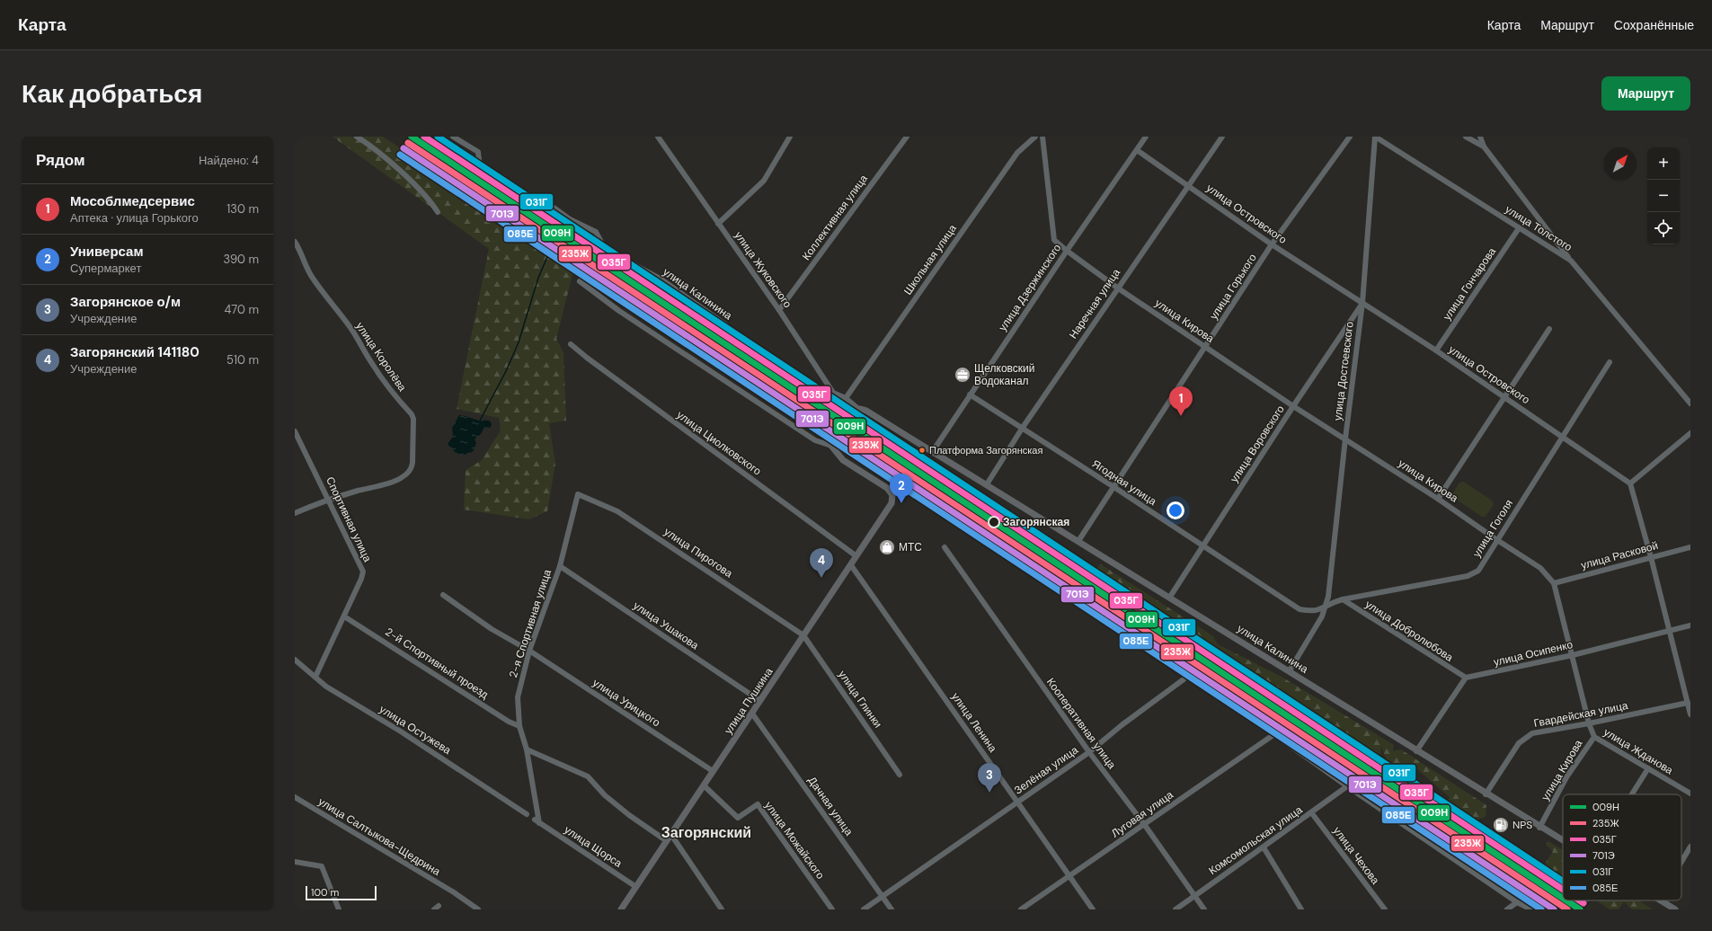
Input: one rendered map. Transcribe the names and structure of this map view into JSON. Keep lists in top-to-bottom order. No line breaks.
{"streets":{"main road":["улица Калинина","улица Пушкина"],"street":["улица Островского","Коллективная улица","улица Толстого","Школьная улица","улица Жуковского","улица Гончарова","улица Горького","улица Дзержинского","Наречная улица","улица Кирова","улица Королёва","улица Достоевского","улица Циолковского","улица Воровского","Ягодная улица","Спортивная улица","улица Гоголя","улица Пирогова","улица Расковой","2-я Спортивная улица","улица Ушакова","улица Добролюбова","улица Осипенко","2-й Спортивный проезд","улица Глинки","улица Урицкого","Гвардейская улица","улица Ленина","Кооперативная улица","улица Остужева","улица Жданова","Зелёная улица","Дачная улица","Луговая улица","улица Салтыкова-Щедрина","улица Можайского","Комсомольская улица","улица Щорса","улица Чехова"]},"crossings":[["улица Островского","улица Гончарова"],["улица Островского","улица Горького"],["улица Островского","улица Дзержинского"],["улица Островского","Наречная улица"],["улица Островского","улица Достоевского"],["улица Островского","улица Воровского"],["улица Островского","улица Гоголя"],["Коллективная улица","улица Жуковского"],["улица Толстого","улица Гончарова"],["улица Толстого","улица Достоевского"],["улица Жуковского","улица Калинина"],["улица Горького","улица Калинина"],["улица Горького","улица Кирова"],["улица Горького","Ягодная улица"],["улица Дзержинского","улица Калинина"],["улица Дзержинского","улица Кирова"],["улица Дзержинского","Ягодная улица"],["улица Калинина","Наречная улица"],["улица Калинина","улица Кирова"],["улица Калинина","улица Достоевского"],["улица Калинина","улица Воровского"],["улица Калинина","Гвардейская улица"],["Наречная улица","улица Кирова"],["Наречная улица","Ягодная улица"],["улица Кирова","улица Достоевского"],["улица Кирова","улица Воровского"],["улица Кирова","улица Гоголя"],["улица Кирова","улица Расковой"],["улица Кирова","улица Осипенко"],["улица Кирова","Гвардейская улица"],["улица Кирова","улица Жданова"],["улица Королёва","Спортивная улица"],["улица Достоевского","улица Воровского"],["улица Достоевского","Ягодная улица"],["улица Достоевского","улица Гоголя"],["улица Циолковского","улица Пушкина"],["улица Воровского","Ягодная улица"],["Ягодная улица","улица Гоголя"],["Спортивная улица","2-й Спортивный проезд"],["Спортивная улица","улица Остужева"],["улица Гоголя","улица Добролюбова"],["улица Пирогова","2-я Спортивная улица"],["улица Пирогова","улица Глинки"],["улица Пирогова","улица Пушкина"],["2-я Спортивная улица","улица Ушакова"],["2-я Спортивная улица","2-й Спортивный проезд"],["2-я Спортивная улица","улица Урицкого"],["2-я Спортивная улица","улица Щорса"],["улица Ушакова","улица Пушкина"],["улица Добролюбова","улица Осипенко"],["улица Глинки","улица Пушкина"],["улица Пушкина","улица Урицкого"],["улица Пушкина","улица Ленина"],["улица Пушкина","Дачная улица"],["улица Пушкина","улица Можайского"],["улица Пушкина","улица Щорса"],["улица Ленина","Зелёная улица"],["улица Ленина","Луговая улица"],["Кооперативная улица","Зелёная улица"],["Кооперативная улица","Луговая улица"],["Кооперативная улица","Комсомольская улица"],["Зелёная улица","Дачная улица"],["Луговая улица","Комсомольская улица"],["Комсомольская улица","улица Чехова"]],"districts":["Загорянский"],"places":{"office":["Щелковский Водоканал"],"other":["Платформа Загорянская","Загорянская"],"shop":["МТС"],"fuel station":["NPS"]},"lines":["transit line 009Н","transit line 035Г","transit line 031Г","transit line 235Ж","transit line 701Э","transit line 085Е"],"legend":["009Н","235Ж","035Г","701Э","031Г","085Е"],"scale_bar":"100 m","north":"top right","page":{"header":"Карта","nav":["Карта","Маршрут","Сохранённые"],"buttons":"Маршрут","title":"Как добраться","heading":["Рядом","Найдено: 4"],"map_buttons":["+","−"],"list":[{"mark":"1","name":"Мособлмедсервис","note":"Аптека · улица Горького","value":"130 m"},{"mark":"2","name":"Универсам","note":"Супермаркет","value":"390 m"},{"mark":"3","name":"Загорянское о/м","note":"Учреждение","value":"470 m"},{"mark":"4","name":"Загорянский 141180","note":"Учреждение","value":"510 m"}],"pins":["1","2","4","3"],"scale":"100 m"}}
